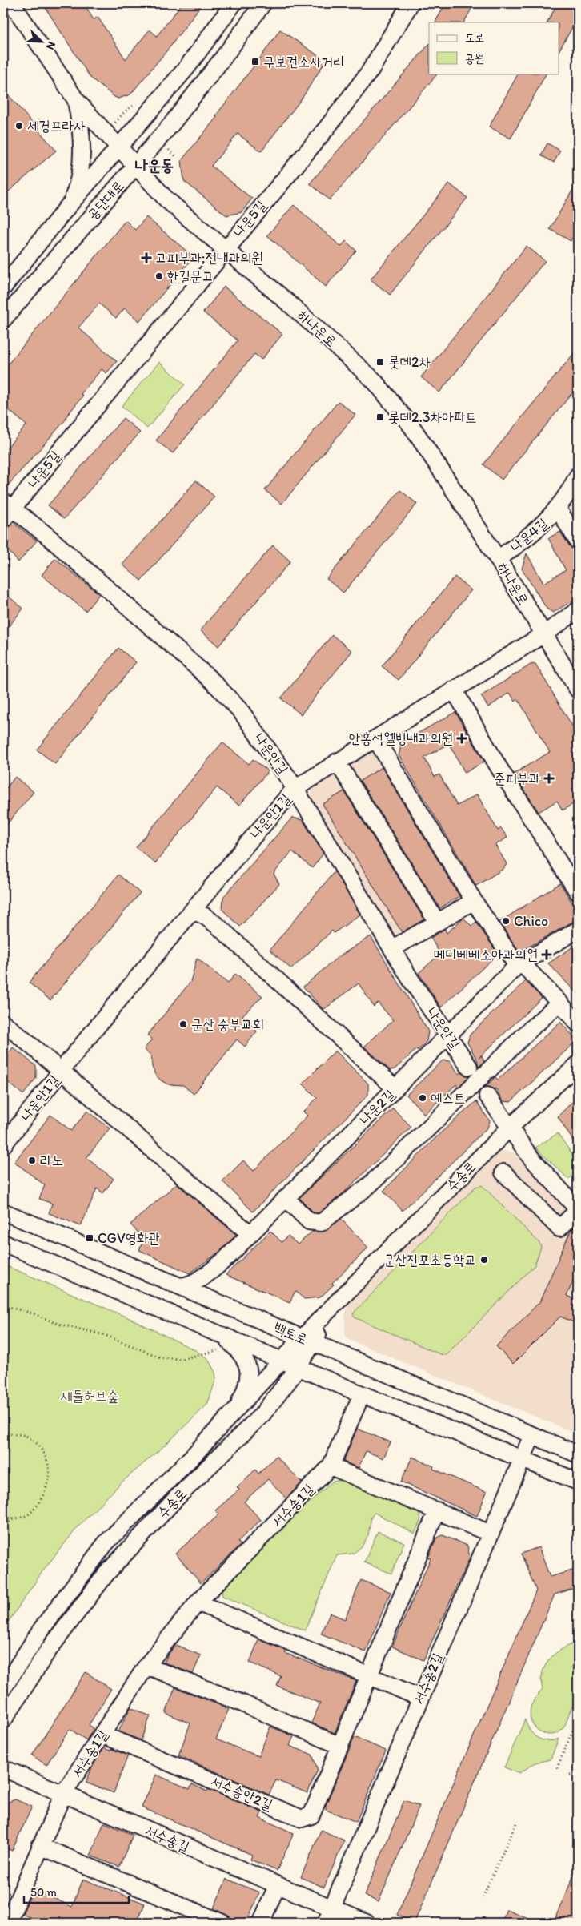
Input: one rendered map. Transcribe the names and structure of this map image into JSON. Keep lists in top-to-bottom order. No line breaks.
{"streets":{"street":["공단대로","나운5길","하나운로","나운4길","나운안길","나운안1길","나운2길","수송로","백토로","서수송1길","서수송2길","서수송안2길","서수송길"]},"crossings":[["공단대로","하나운로"],["나운5길","하나운로"],["나운5길","나운안길"],["하나운로","나운4길"],["하나운로","나운안1길"],["나운안길","나운안1길"],["나운안길","나운2길"],["나운안길","수송로"],["나운2길","백토로"],["수송로","백토로"],["백토로","서수송2길"],["서수송1길","서수송안2길"],["서수송1길","서수송길"],["서수송2길","서수송길"]],"districts":["나운동"],"parks":["새들허브숲"],"places":{"transit":["구보건소사거리","롯데2차","롯데2.3차아파트","CGV영화관"],"other":["세경프라자","한길문고","Chico","군산 중부교회","예스트","라노","군산진포초등학교"],"health":["고피부과;전내과의원","안홍석웰빙내과의원","준피부과","메디베베소아과의원"]},"legend":["도로","공원"],"scale_bar":"50 m","north":"bottom right"}
